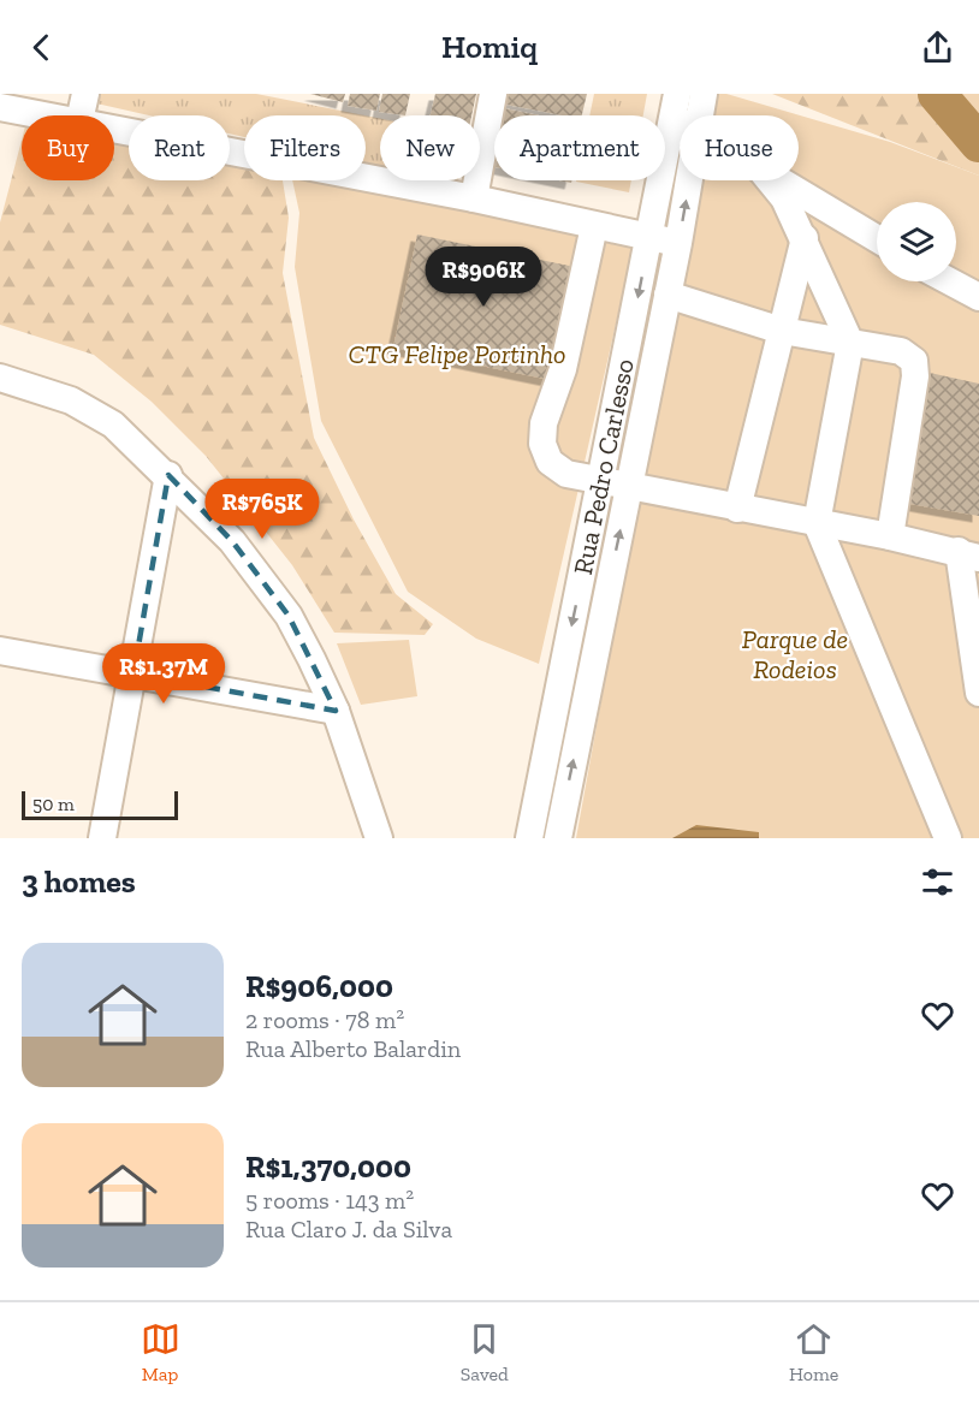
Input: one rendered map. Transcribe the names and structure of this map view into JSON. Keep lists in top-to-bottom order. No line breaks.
{"streets":{"street":["Rua Pedro Carlesso"]},"parks":["CTG Felipe Portinho","Parque de Rodeios"],"scale_bar":"50 m","page":{"header":"Homiq","chip":["Buy","Rent","Filters","New","Apartment","House"],"price":["R$906K","R$765K","R$1.37M"],"scale":"50 m","heading":"3 homes","list":[{"name":"R$906,000","note":"2 rooms · 78 m² · Rua Alberto Balardin"},{"name":"R$1,370,000","note":"5 rooms · 143 m² · Rua Claro J. da Silva"}],"tabs":["Map","Saved","Home"]}}
